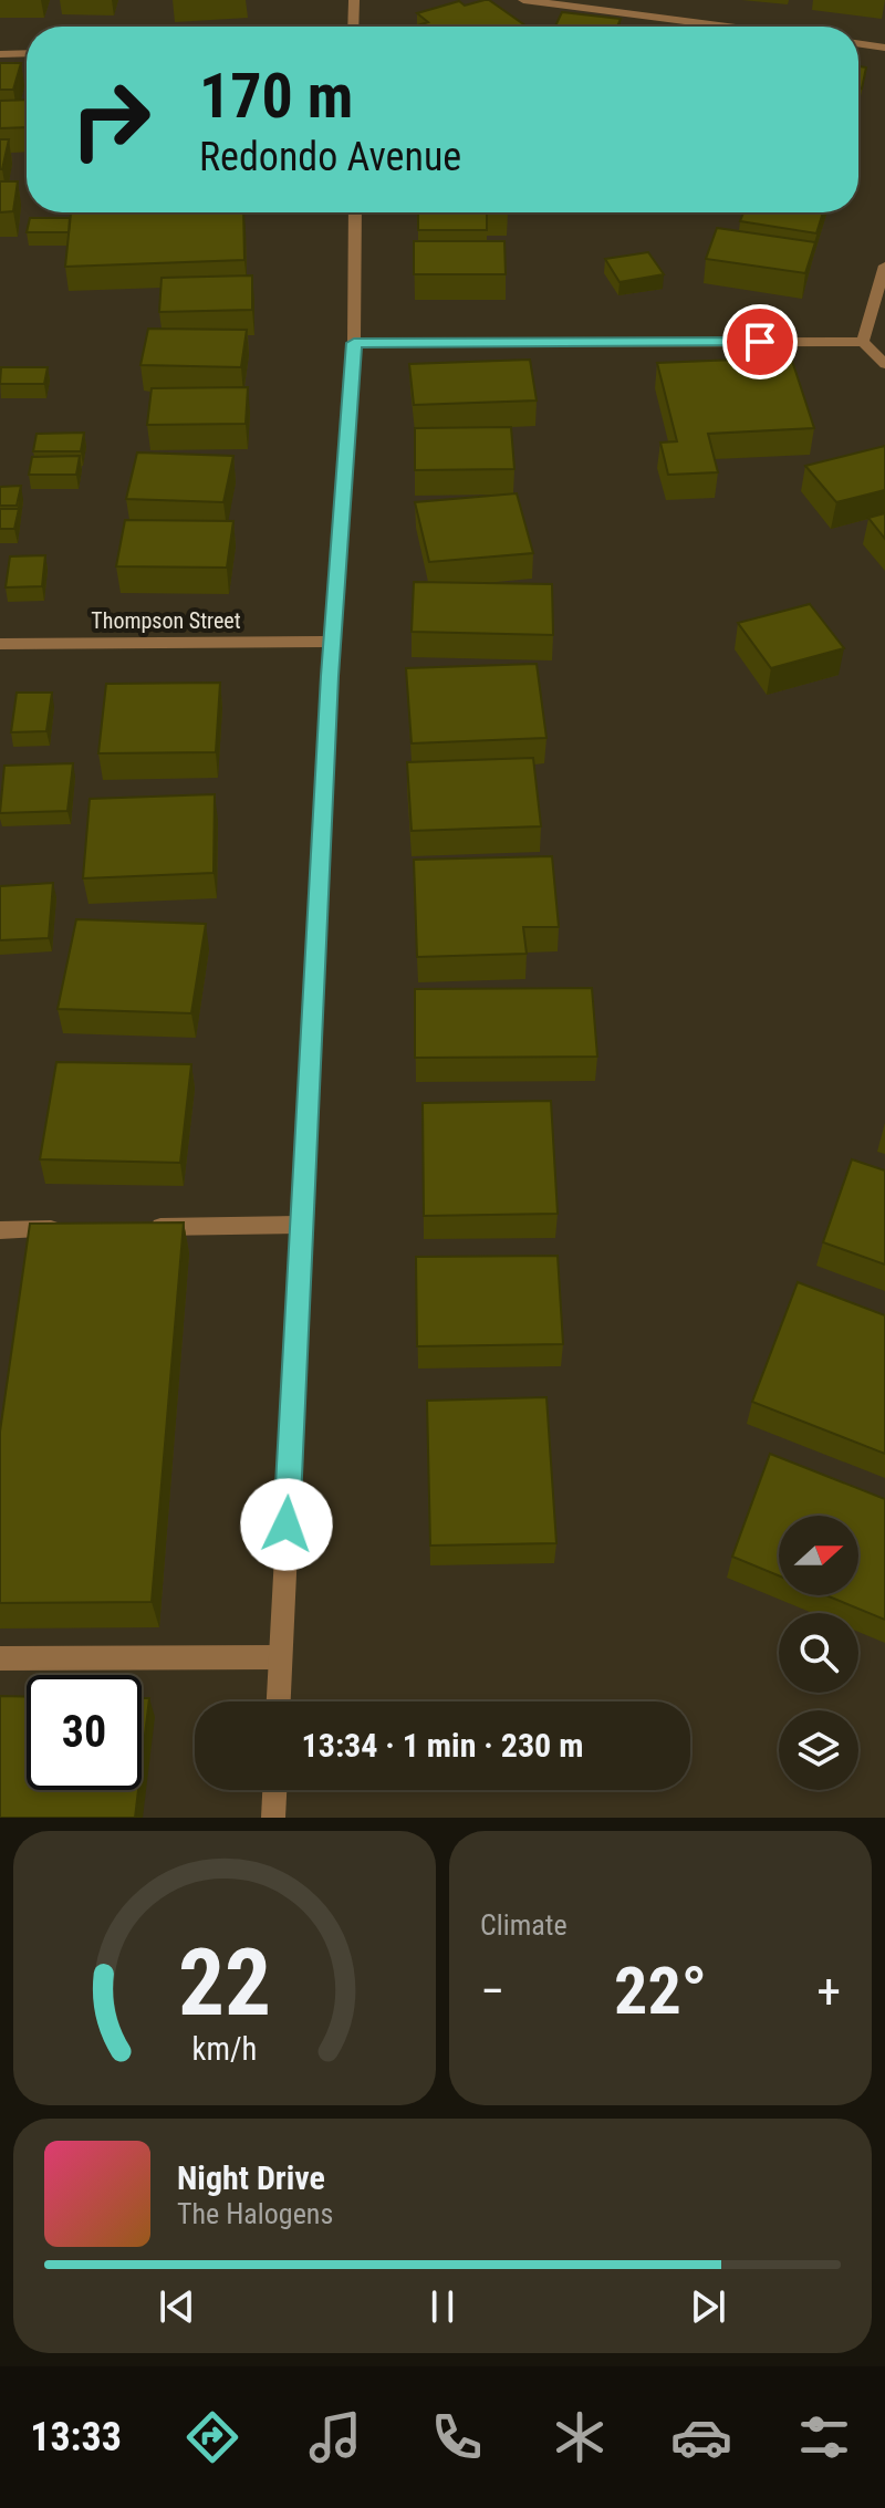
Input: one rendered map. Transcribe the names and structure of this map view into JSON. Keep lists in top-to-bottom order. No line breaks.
{"streets":{"street":["Thompson Street"]},"north":"right","page":{"turn":["170 m","Redondo Avenue"],"limit":"30","trip":"13:34 · 1 min · 230 m","tile":"Climate","heat":["−","22°","+"],"song":["Night Drive","The Halogens"],"tabs":"13:33","gauge":["22","km/h"]}}
